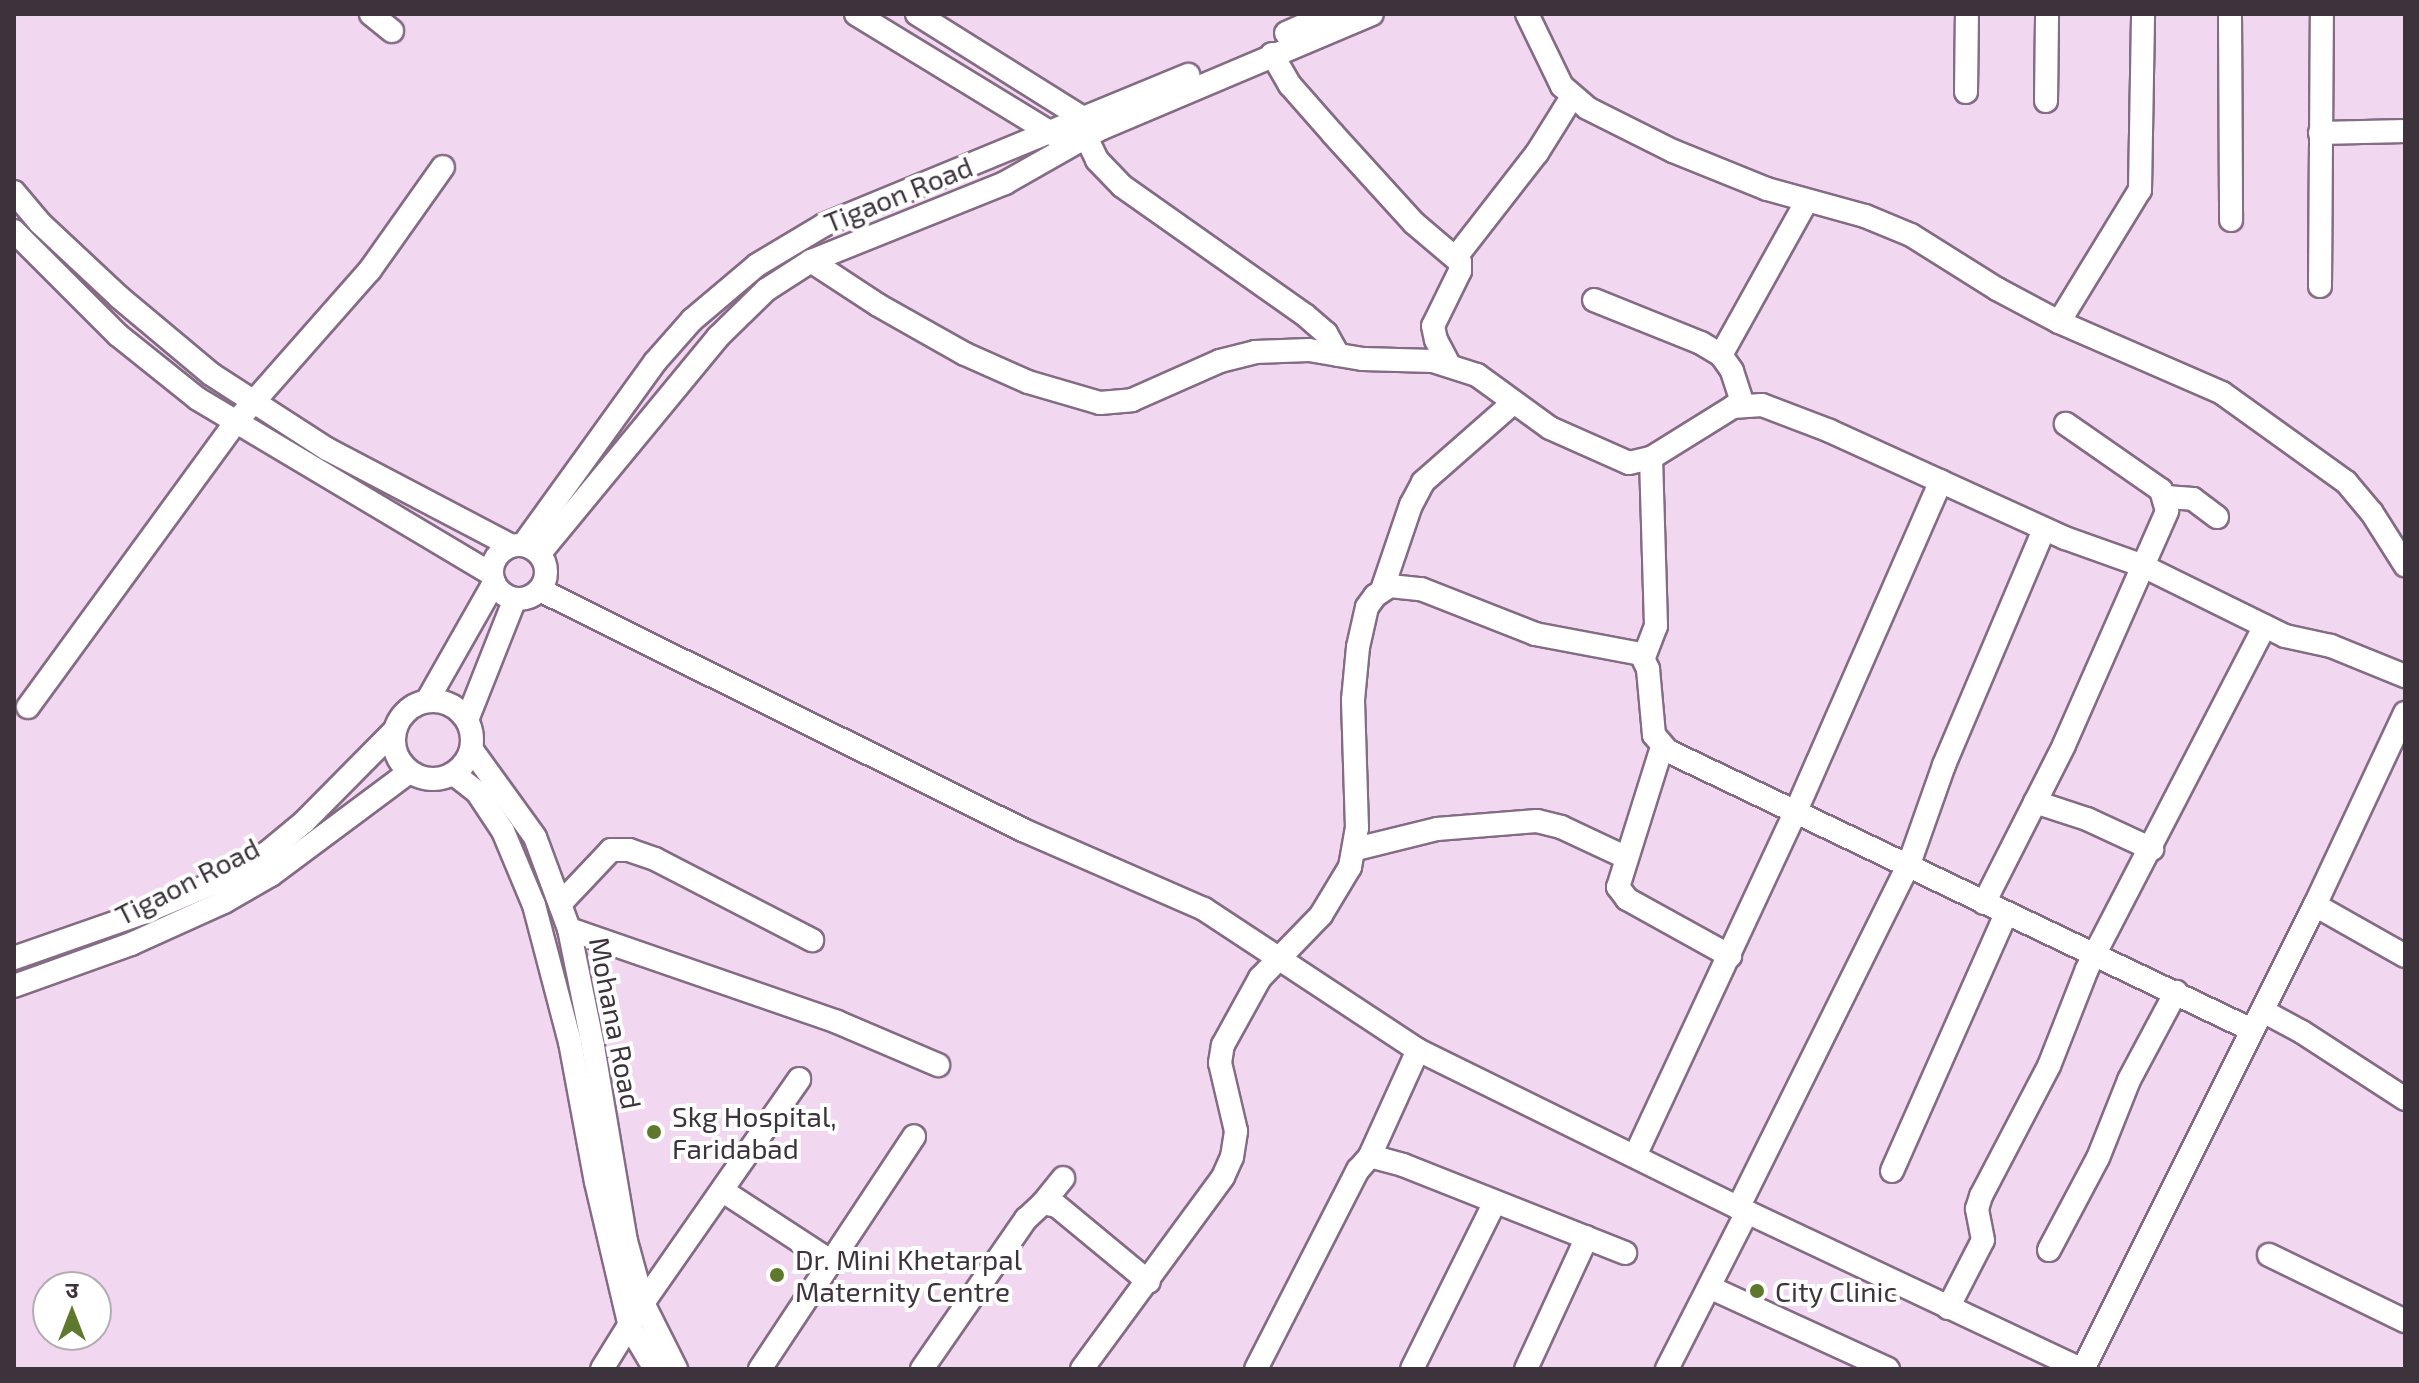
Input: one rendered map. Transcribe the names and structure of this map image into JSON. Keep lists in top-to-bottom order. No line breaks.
{"streets":{"street":["Tigaon Road","Mohana Road"]},"crossings":[["Tigaon Road","Mohana Road"]],"places":["Skg Hospital, Faridabad","Dr. Mini Khetarpal Maternity Centre","City Clinic"],"north":"top"}
